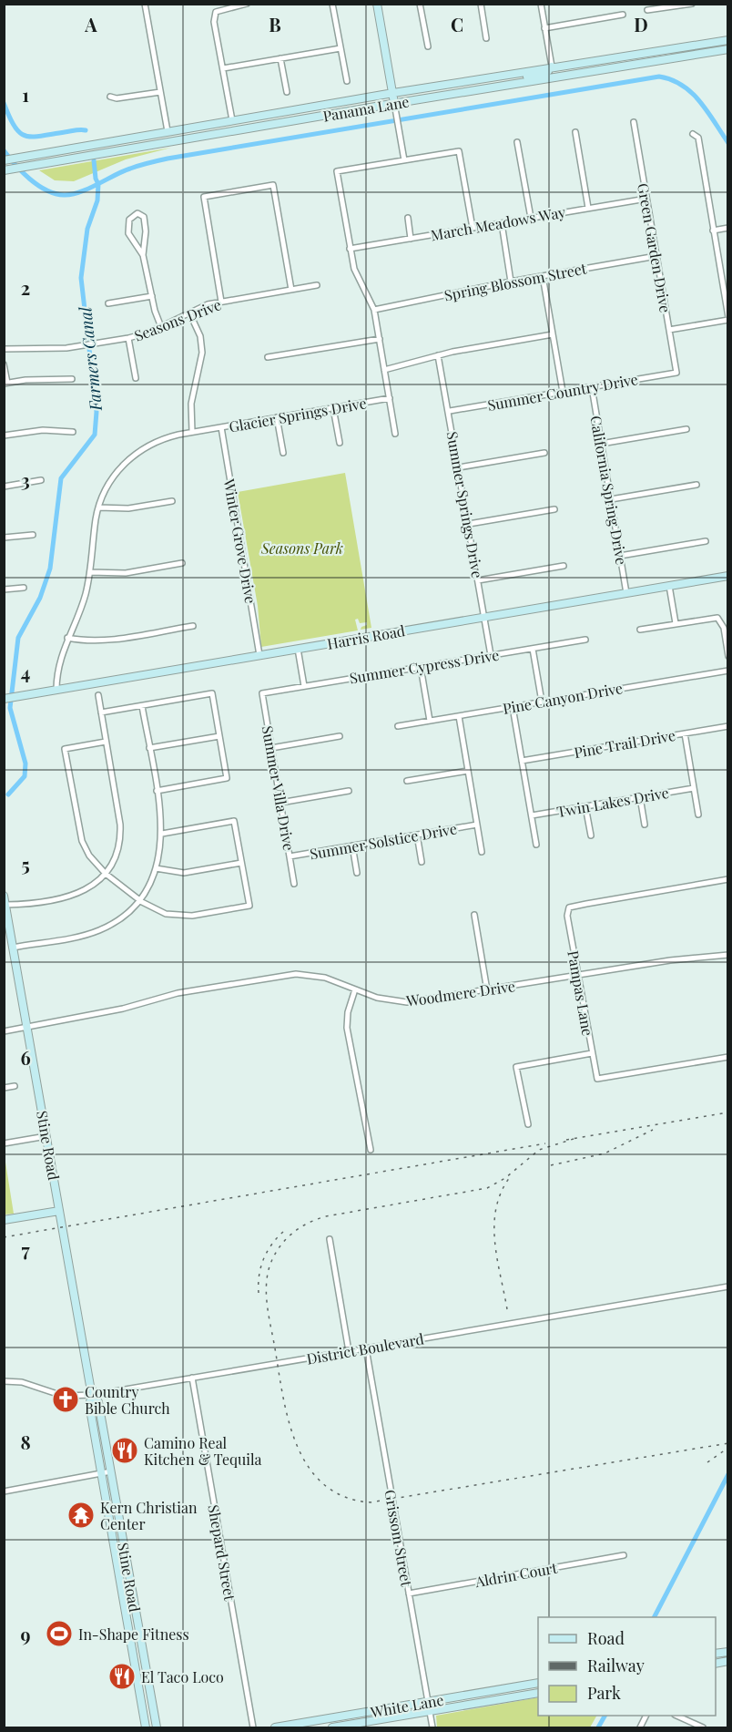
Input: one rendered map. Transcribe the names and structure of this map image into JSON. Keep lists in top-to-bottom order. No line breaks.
{"streets":{"main road":["Panama Lane","Harris Road","Stine Road","White Lane"],"street":["March Meadows Way","Green Garden Drive","Spring Blossom Street","Seasons Drive","Summer Country Drive","Glacier Springs Drive","California Spring Drive","Summer Springs Drive","Winter Grove Drive","Summer Cypress Drive","Pine Canyon Drive","Pine Trail Drive","Summer Villa Drive","Twin Lakes Drive","Summer Solstice Drive","Woodmere Drive","Pampas Lane","District Boulevard","Grissom Street","Shepard Street","Aldrin Court"]},"crossings":[["March Meadows Way","Green Garden Drive"],["Green Garden Drive","Spring Blossom Street"],["Green Garden Drive","Summer Country Drive"],["Summer Country Drive","California Spring Drive"],["Summer Country Drive","Summer Springs Drive"],["Glacier Springs Drive","Winter Grove Drive"],["Glacier Springs Drive","Harris Road"],["California Spring Drive","Harris Road"],["Summer Springs Drive","Harris Road"],["Summer Springs Drive","Summer Cypress Drive"],["Winter Grove Drive","Harris Road"],["Summer Cypress Drive","Summer Villa Drive"],["Summer Villa Drive","Summer Solstice Drive"],["Woodmere Drive","Pampas Lane"],["Woodmere Drive","Stine Road"],["Stine Road","District Boulevard"],["District Boulevard","Grissom Street"],["District Boulevard","Shepard Street"],["Grissom Street","Aldrin Court"],["Grissom Street","White Lane"]],"water":["Farmers Canal"],"parks":["Seasons Park"],"places":{"church":["Country Bible Church"],"restaurant":["Camino Real Kitchen & Tequila","El Taco Loco"],"temple":["Kern Christian Center"],"sports":["In-Shape Fitness"]},"legend":["Road","Railway","Park"],"grid":{"columns":["A","B","C","D"],"rows":["1","2","3","4","5","6","7","8","9"]}}
